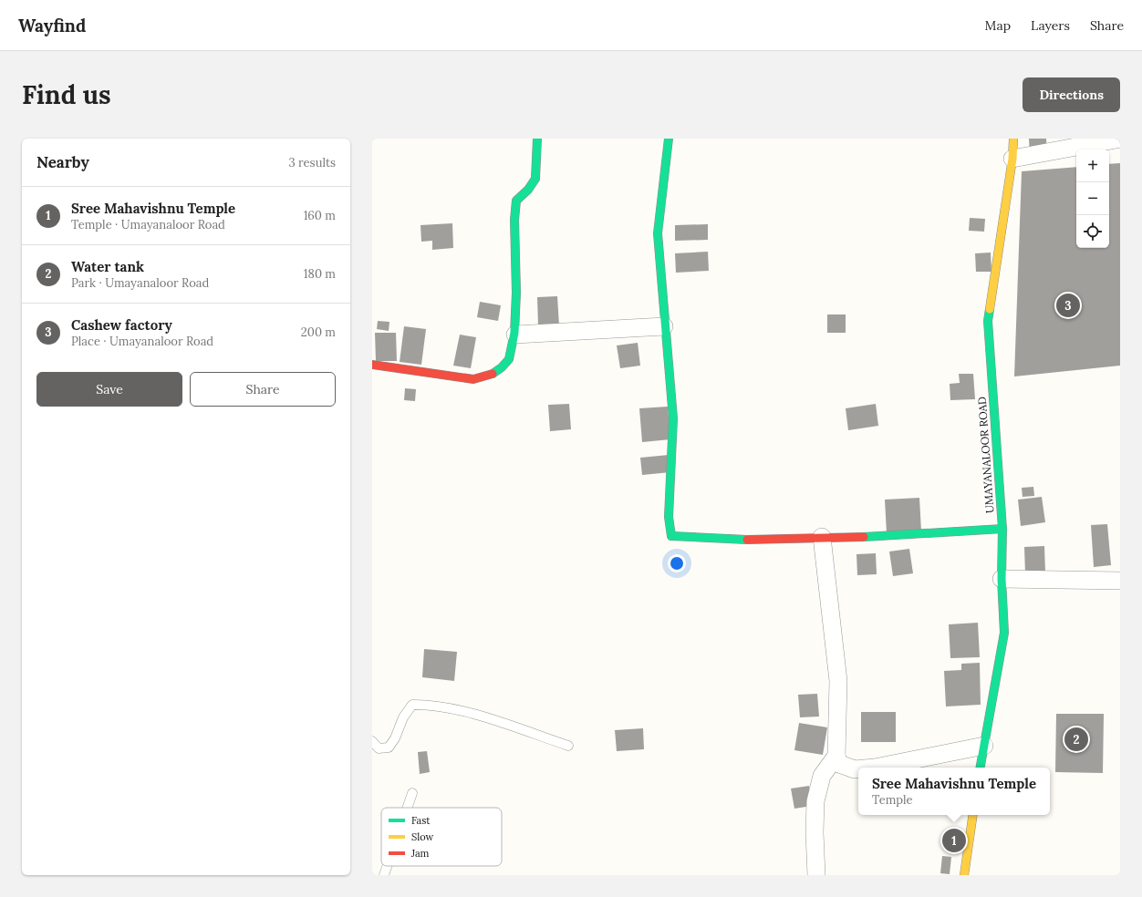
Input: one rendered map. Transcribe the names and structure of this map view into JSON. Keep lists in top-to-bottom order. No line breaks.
{"streets":{"street":["UMAYANALOOR ROAD"]},"legend":["Fast","Slow","Jam"],"page":{"header":"Wayfind","nav":["Map","Layers","Share"],"buttons":["Directions",["Save","Share"]],"title":"Find us","heading":["Nearby","3 results"],"map_buttons":["+","−"],"list":[{"mark":"1","name":"Sree Mahavishnu Temple","note":"Temple · Umayanaloor Road","value":"160 m"},{"mark":"2","name":"Water tank","note":"Park · Umayanaloor Road","value":"180 m"},{"mark":"3","name":"Cashew factory","note":"Place · Umayanaloor Road","value":"200 m"}],"pins":["3","2","1"],"popup":["Sree Mahavishnu Temple","Temple"]}}
